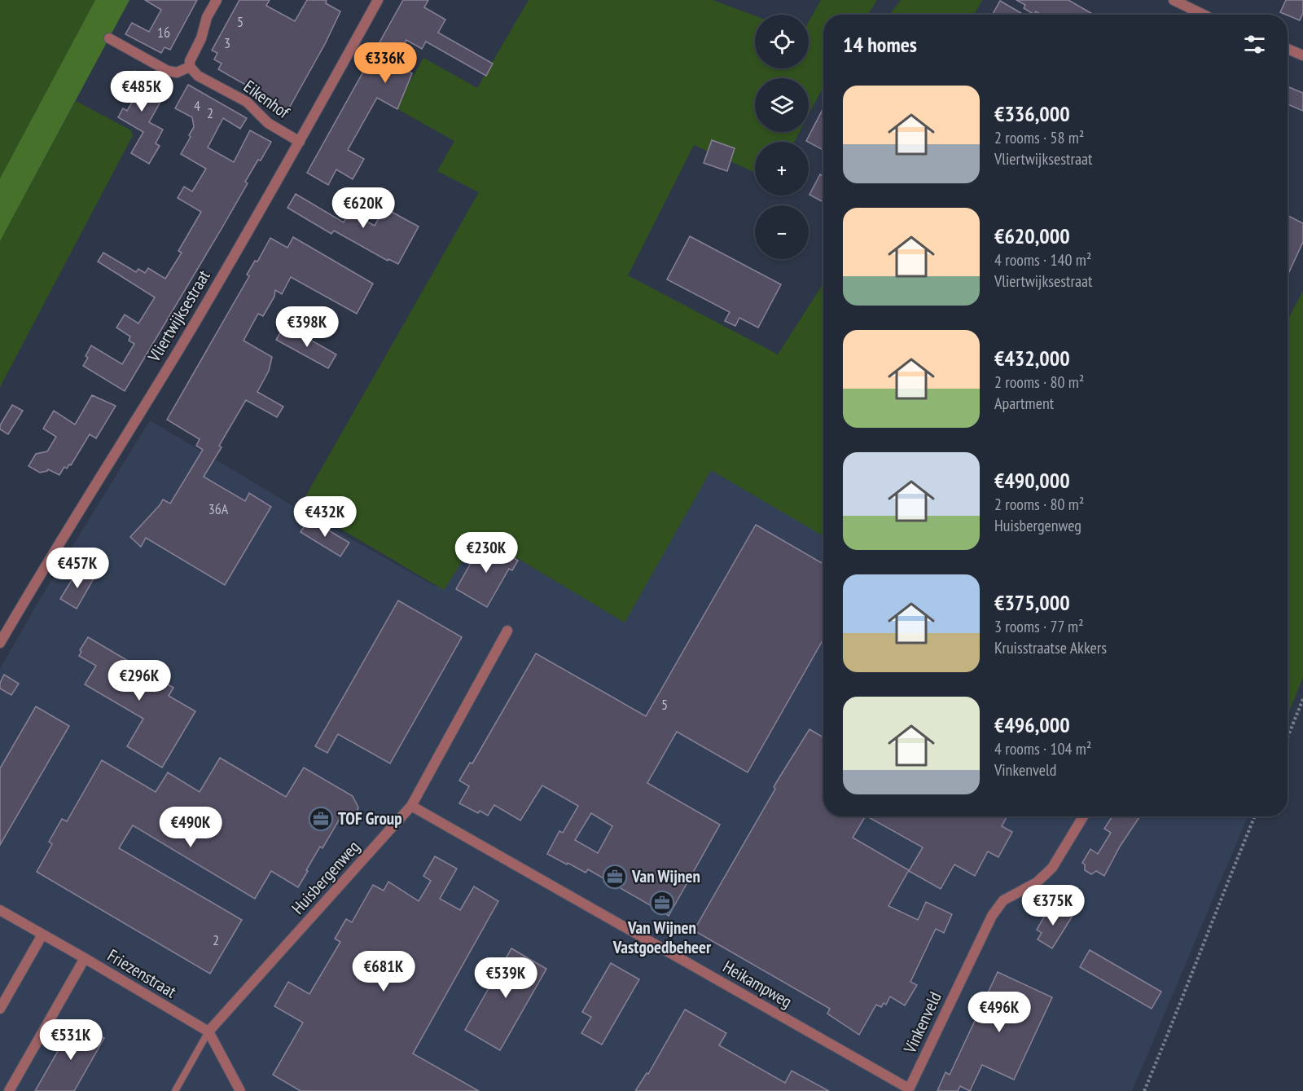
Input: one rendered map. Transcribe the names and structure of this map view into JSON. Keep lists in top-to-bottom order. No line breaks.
{"streets":{"street":["Eikenhof","Vliertwijksestraat","Huisbergenweg","Friezenstraat","Heikampweg","Vinkenveld"]},"crossings":[["Eikenhof","Vliertwijksestraat"],["Huisbergenweg","Friezenstraat"],["Huisbergenweg","Heikampweg"],["Heikampweg","Vinkenveld"]],"places":{"office":["TOF Group","Van Wijnen","Van Wijnen Vastgoedbeheer"]},"house_numbers":["5","16","3","4","2","36A","5","2"],"page":{"map_buttons":["+","−"],"heading":"14 homes","price":["€336K","€485K","€620K","€398K","€432K","€230K","€457K","€296K","€490K","€375K","€681K","€539K","€496K","€531K"],"list":[{"name":"€336,000","note":"2 rooms · 58 m² · Vliertwijksestraat"},{"name":"€620,000","note":"4 rooms · 140 m² · Vliertwijksestraat"},{"name":"€432,000","note":"2 rooms · 80 m² · Apartment"},{"name":"€490,000","note":"2 rooms · 80 m² · Huisbergenweg"},{"name":"€375,000","note":"3 rooms · 77 m² · Kruisstraatse Akkers"},{"name":"€496,000","note":"4 rooms · 104 m² · Vinkenveld"}]}}
